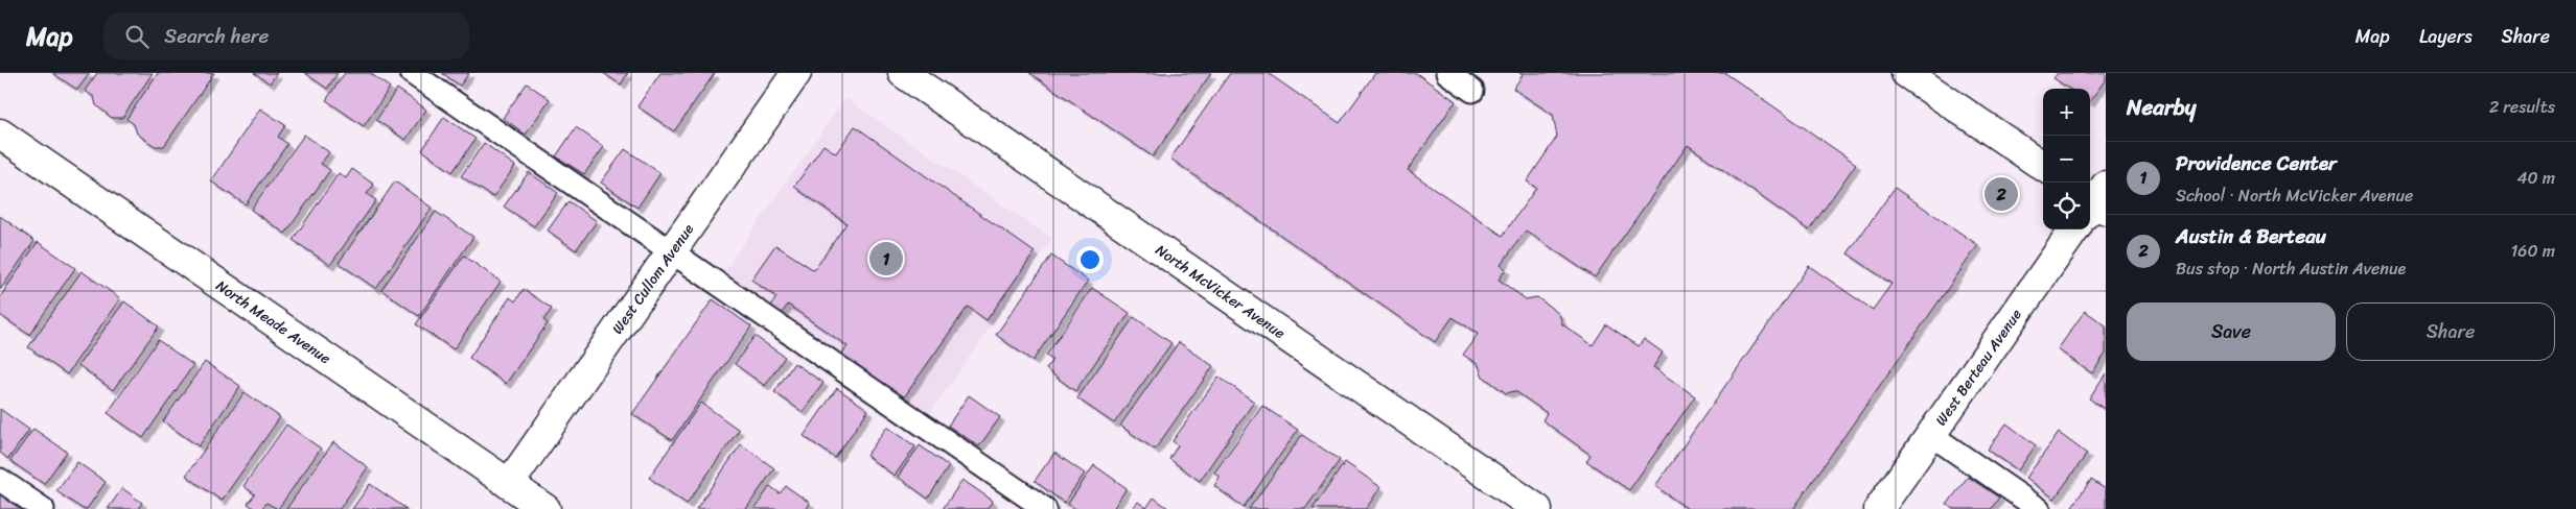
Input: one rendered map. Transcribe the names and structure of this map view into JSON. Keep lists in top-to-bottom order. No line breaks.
{"streets":{"street":["West Cullom Avenue","North McVicker Avenue","North Meade Avenue","West Berteau Avenue"]},"crossings":[["West Cullom Avenue","North Meade Avenue"]],"page":{"header":"Map","search":"Search here","nav":["Map","Layers","Share"],"heading":["Nearby","2 results"],"map_buttons":["+","−"],"list":[{"mark":"1","name":"Providence Center","note":"School · North McVicker Avenue","value":"40 m"},{"mark":"2","name":"Austin & Berteau","note":"Bus stop · North Austin Avenue","value":"160 m"}],"pins":["2","1"],"buttons":["Save","Share"]}}
